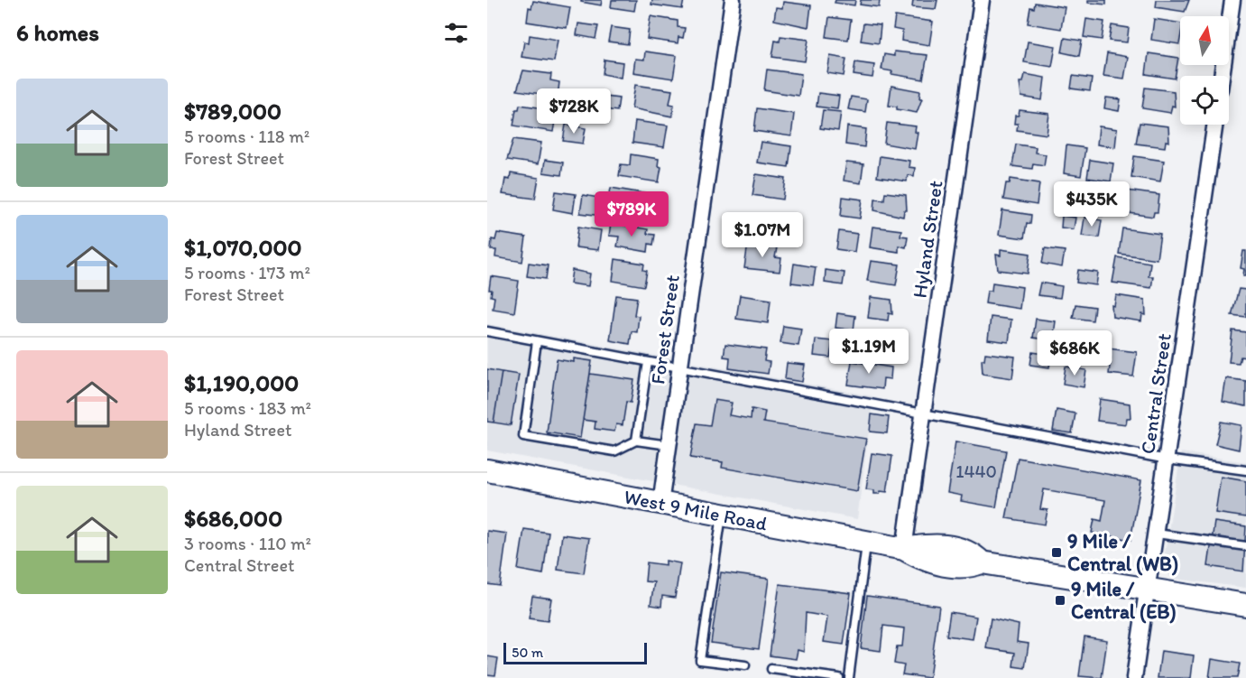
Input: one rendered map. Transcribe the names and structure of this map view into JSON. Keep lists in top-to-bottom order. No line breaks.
{"streets":{"main road":["West 9 Mile Road"],"street":["Hyland Street","Forest Street","Central Street"]},"crossings":[["Hyland Street","West 9 Mile Road"],["Forest Street","West 9 Mile Road"],["Central Street","West 9 Mile Road"]],"places":{"transit":["9 Mile / Central (WB)","9 Mile / Central (EB)"]},"house_numbers":["1440"],"scale_bar":"50 m","north":"top","page":{"heading":"6 homes","list":[{"name":"$789,000","note":"5 rooms · 118 m² · Forest Street"},{"name":"$1,070,000","note":"5 rooms · 173 m² · Forest Street"},{"name":"$1,190,000","note":"5 rooms · 183 m² · Hyland Street"},{"name":"$686,000","note":"3 rooms · 110 m² · Central Street"}],"price":["$728K","$435K","$789K","$1.07M","$1.19M","$686K"],"scale":"50 m"}}
